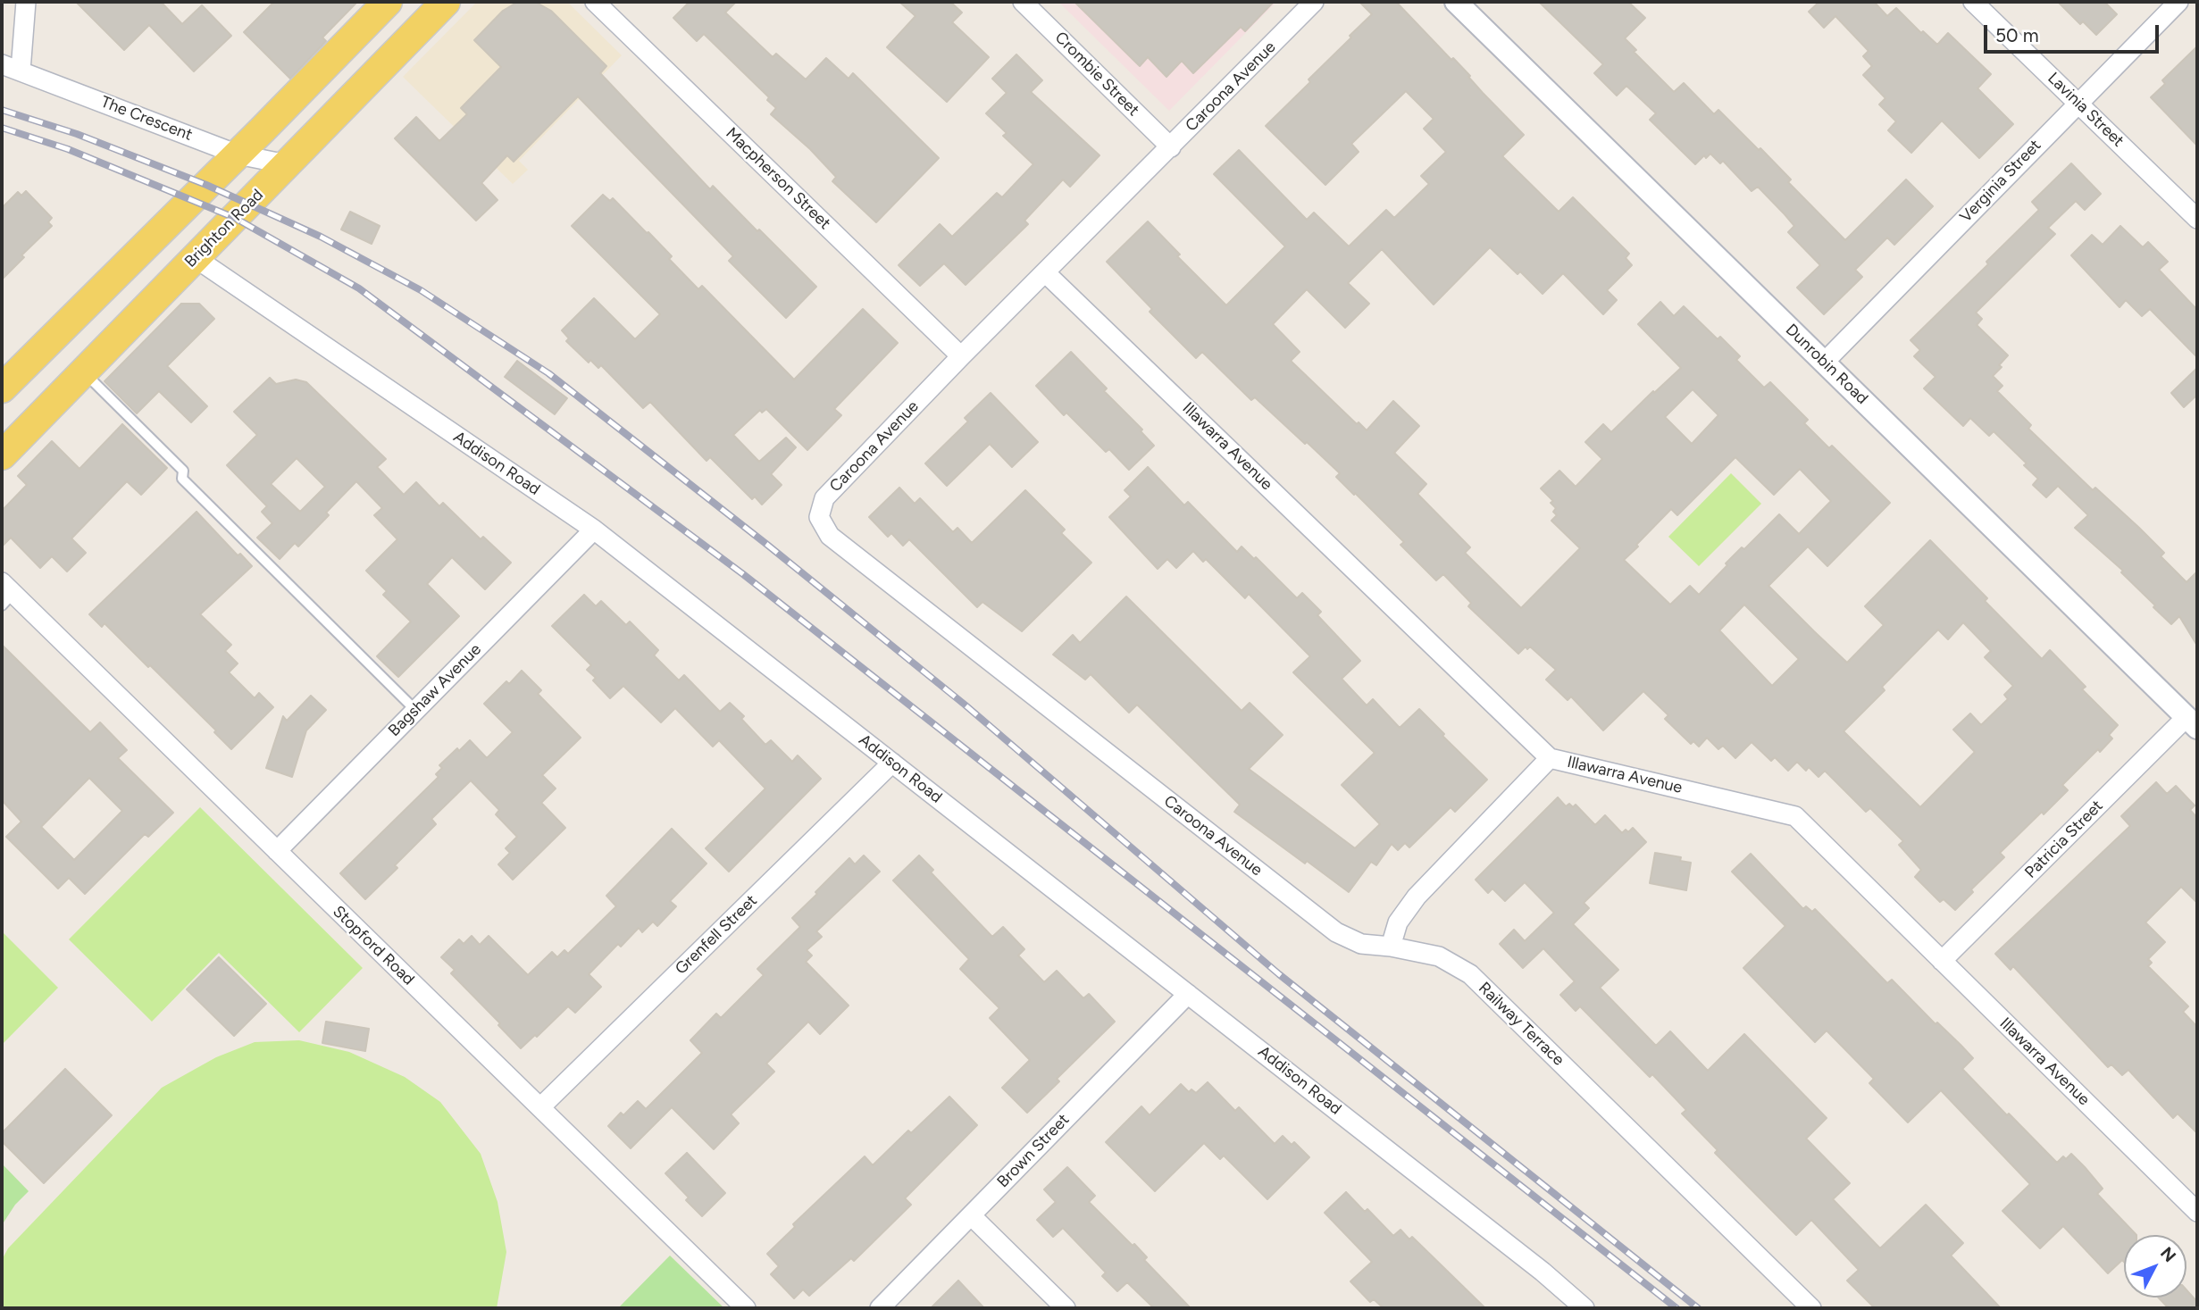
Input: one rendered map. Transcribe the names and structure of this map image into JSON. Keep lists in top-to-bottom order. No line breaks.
{"streets":{"main road":["Brighton Road"],"street":["Crombie Street","Caroona Avenue","Lavinia Street","The Crescent","Macpherson Street","Verginia Street","Dunrobin Road","Illawarra Avenue","Addison Road","Bagshaw Avenue","Patricia Street","Grenfell Street","Stopford Road","Railway Terrace","Brown Street"]},"crossings":[["Crombie Street","Caroona Avenue"],["Caroona Avenue","Macpherson Street"],["Caroona Avenue","Illawarra Avenue"],["Caroona Avenue","Railway Terrace"],["Lavinia Street","Verginia Street"],["The Crescent","Brighton Road"],["Verginia Street","Dunrobin Road"],["Brighton Road","Addison Road"],["Dunrobin Road","Patricia Street"],["Illawarra Avenue","Patricia Street"],["Addison Road","Bagshaw Avenue"],["Addison Road","Grenfell Street"],["Addison Road","Brown Street"],["Bagshaw Avenue","Stopford Road"],["Grenfell Street","Stopford Road"]],"scale_bar":"50 m","north":"top right"}
